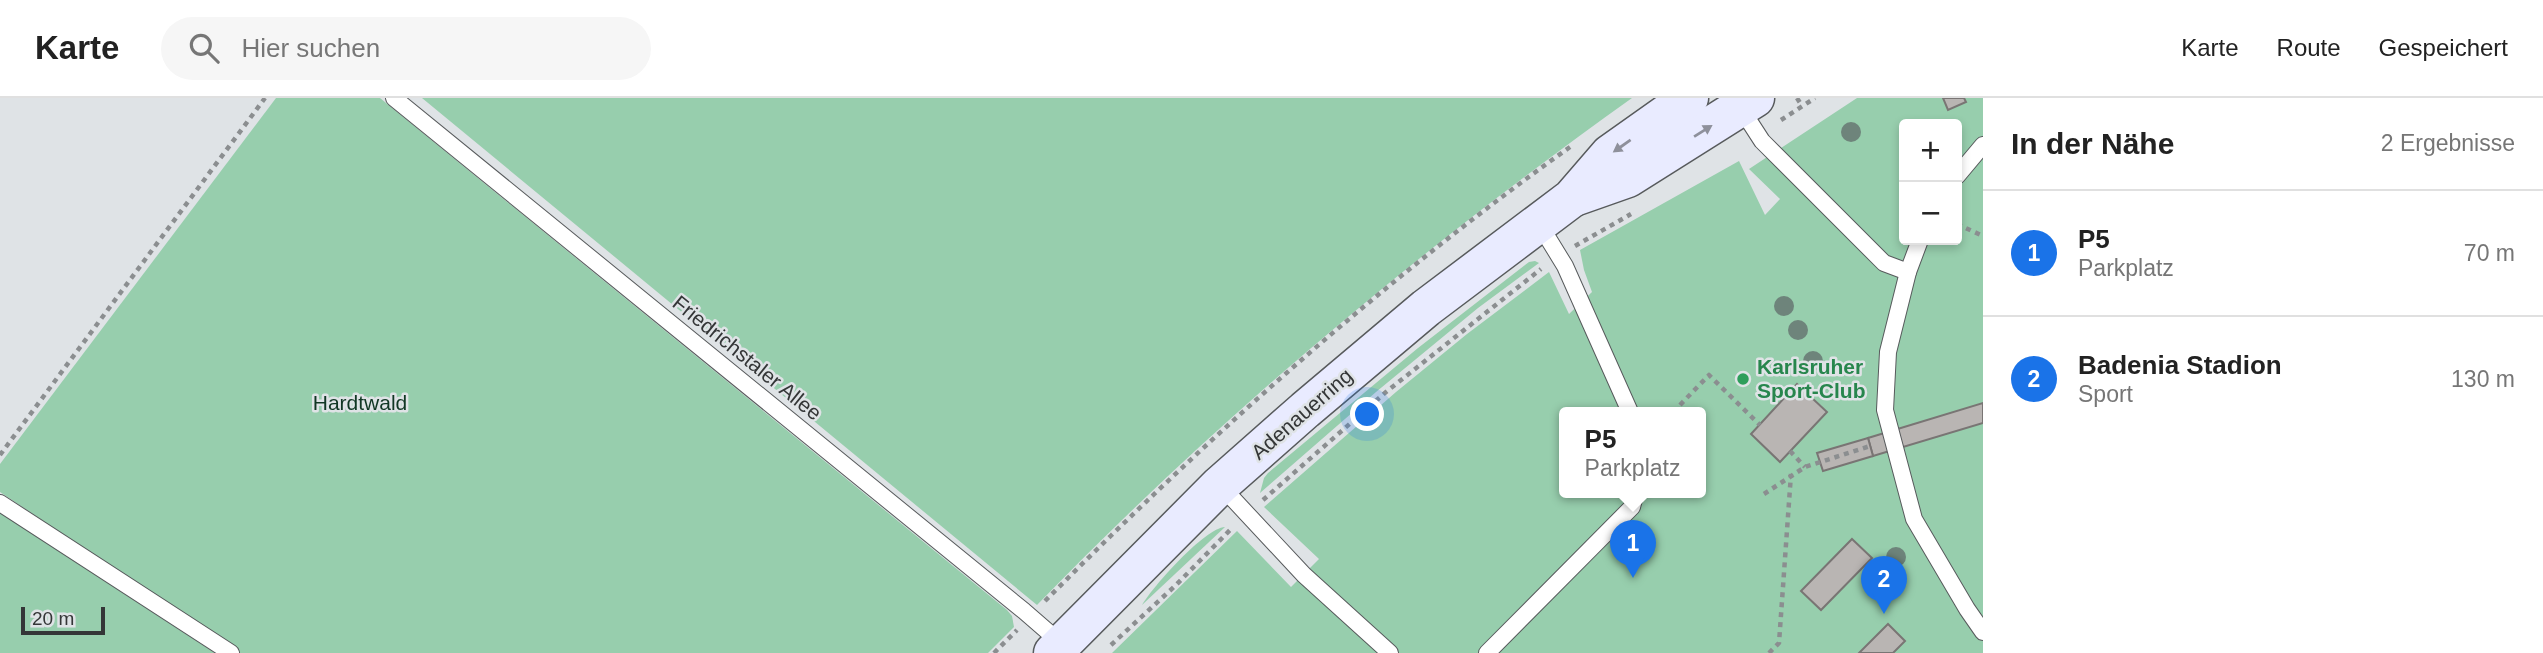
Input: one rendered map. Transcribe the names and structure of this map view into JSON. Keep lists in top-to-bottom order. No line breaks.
{"streets":{"main road":["Adenauerring"],"lane":["Friedrichstaler Allee"]},"crossings":[["Friedrichstaler Allee","Adenauerring"]],"parks":["Hardtwald"],"places":["Karlsruher Sport-Club"],"scale_bar":"20 m","page":{"header":"Karte","search":"Hier suchen","nav":["Karte","Route","Gespeichert"],"heading":["In der Nähe","2 Ergebnisse"],"map_buttons":["+","−"],"list":[{"mark":"1","name":"P5","note":"Parkplatz","value":"70 m"},{"mark":"2","name":"Badenia Stadion","note":"Sport","value":"130 m"}],"popup":["P5","Parkplatz"],"pins":["1","2"],"scale":"20 m"}}
